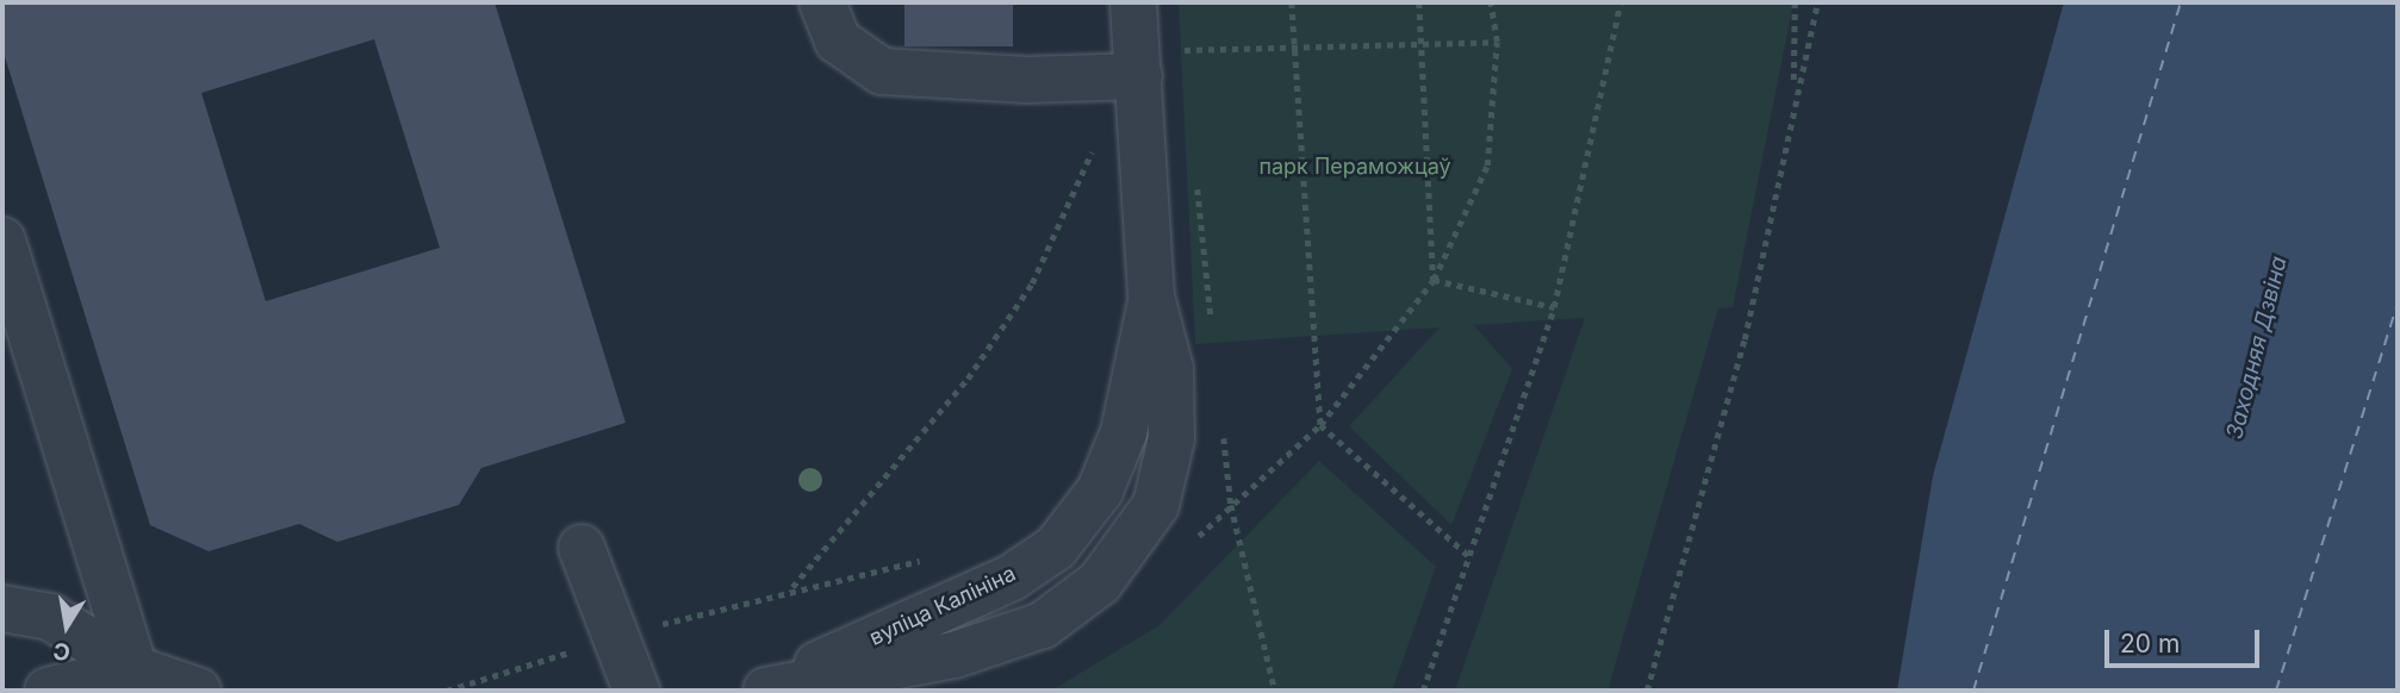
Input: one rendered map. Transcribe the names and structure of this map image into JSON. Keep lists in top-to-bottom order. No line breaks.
{"streets":{"street":["вуліца Калініна"]},"water":["Заходняя Дзвіна"],"parks":["парк Пераможцаў"],"scale_bar":"20 m","north":"bottom"}
